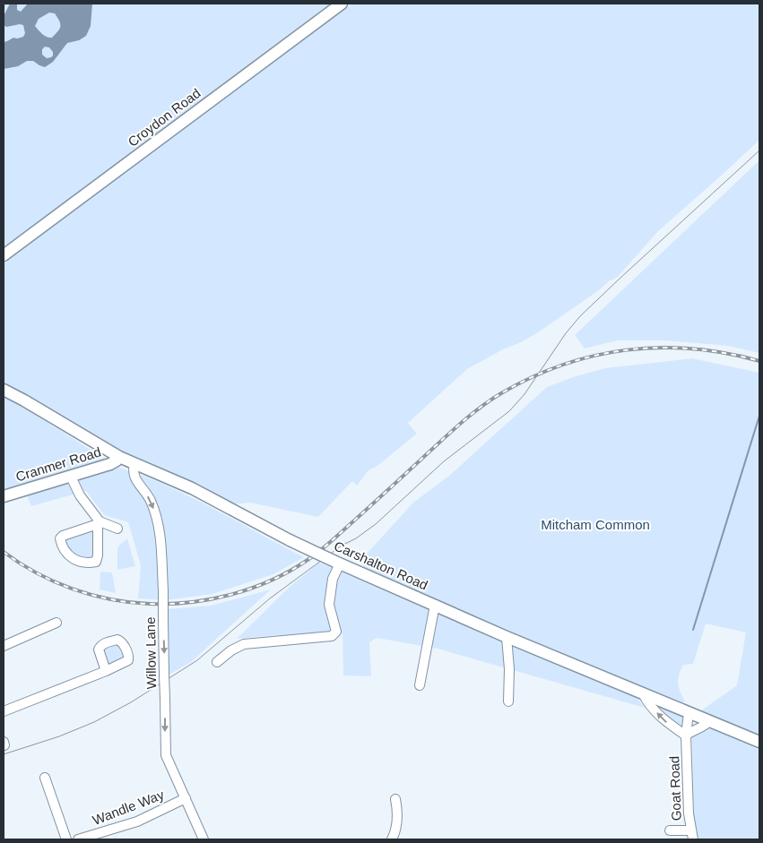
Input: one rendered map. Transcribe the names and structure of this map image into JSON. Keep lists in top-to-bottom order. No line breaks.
{"streets":{"main road":["Croydon Road","Cranmer Road","Carshalton Road"],"street":["Willow Lane","Goat Road","Wandle Way"]},"crossings":[["Cranmer Road","Carshalton Road"],["Carshalton Road","Willow Lane"],["Carshalton Road","Goat Road"],["Willow Lane","Wandle Way"]],"one_way":["Willow Lane"],"parks":["Mitcham Common"]}
